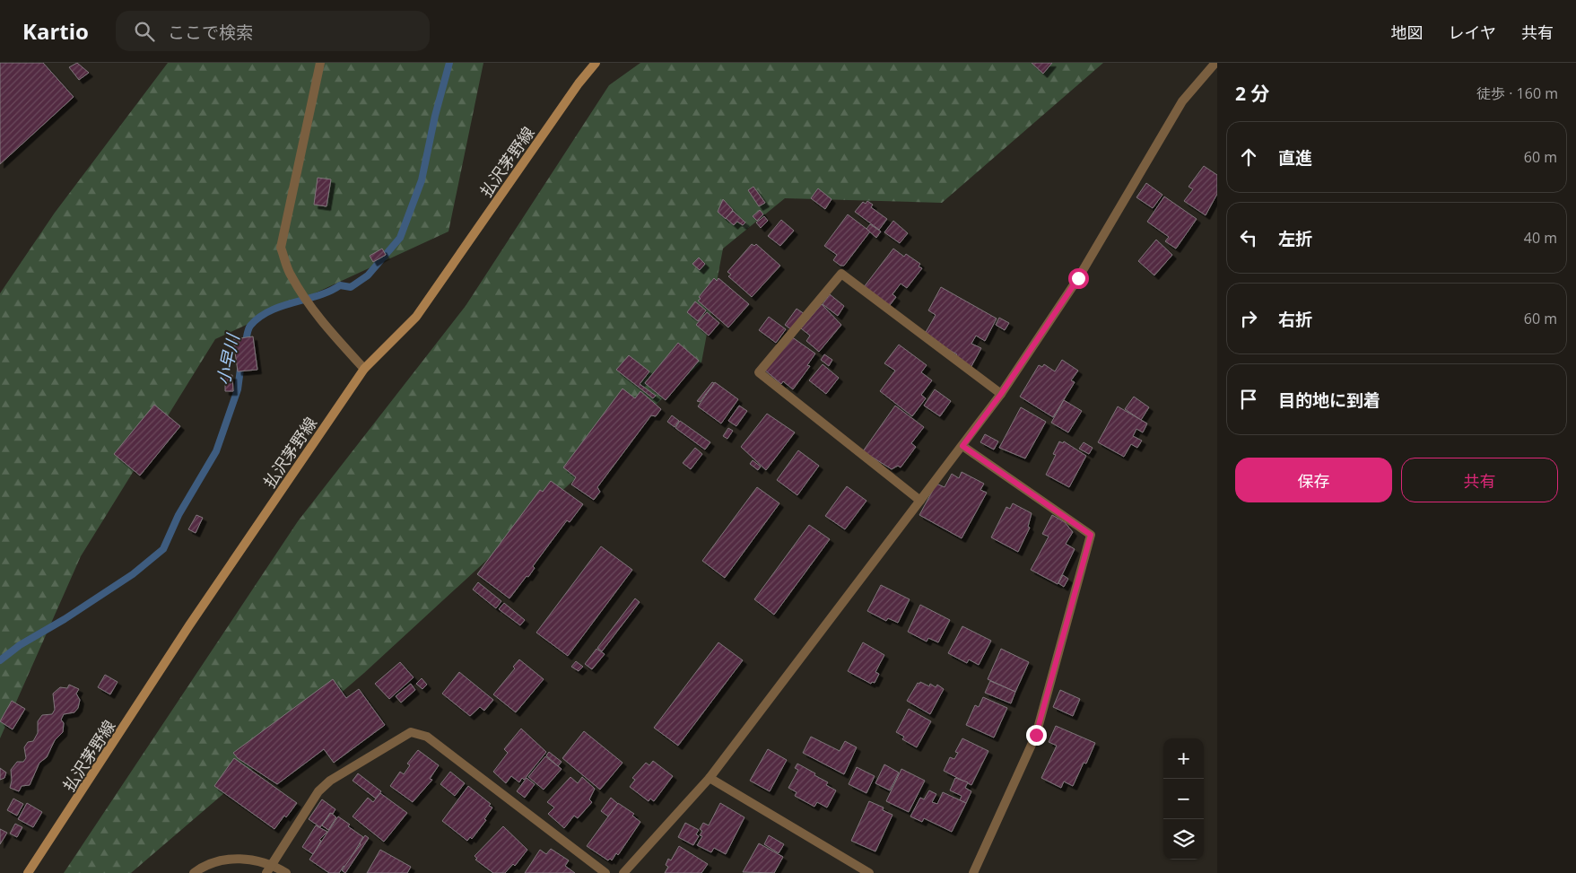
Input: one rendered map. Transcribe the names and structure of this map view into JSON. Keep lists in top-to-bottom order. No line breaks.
{"streets":{"main road":["払沢茅野線"]},"water":["小早川"],"page":{"header":"Kartio","search":"ここで検索","nav":["地図","レイヤ","共有"],"heading":["2 分","徒歩 · 160 m"],"list":[["直進","60 m"],["左折","40 m"],["右折","60 m"],"目的地に到着"],"buttons":["保存","共有"],"map_buttons":["+","−"]}}
